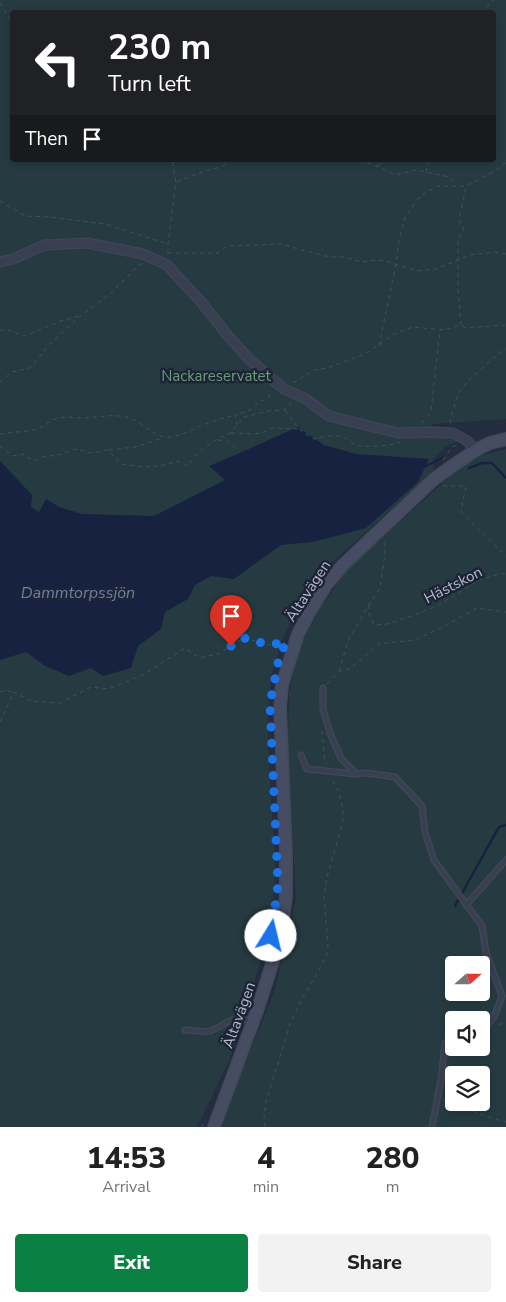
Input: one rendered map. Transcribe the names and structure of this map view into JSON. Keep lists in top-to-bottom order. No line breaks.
{"streets":{"main road":["Ältavägen"],"path":["Hästskon"]},"water":["Dammtorpssjön"],"parks":["Nackareservatet"],"north":"right","page":{"turn":["230 m","Turn left"],"then":"Then","eta":["14:53","Arrival","4","min","280","m"],"buttons":["Exit","Share"]}}
